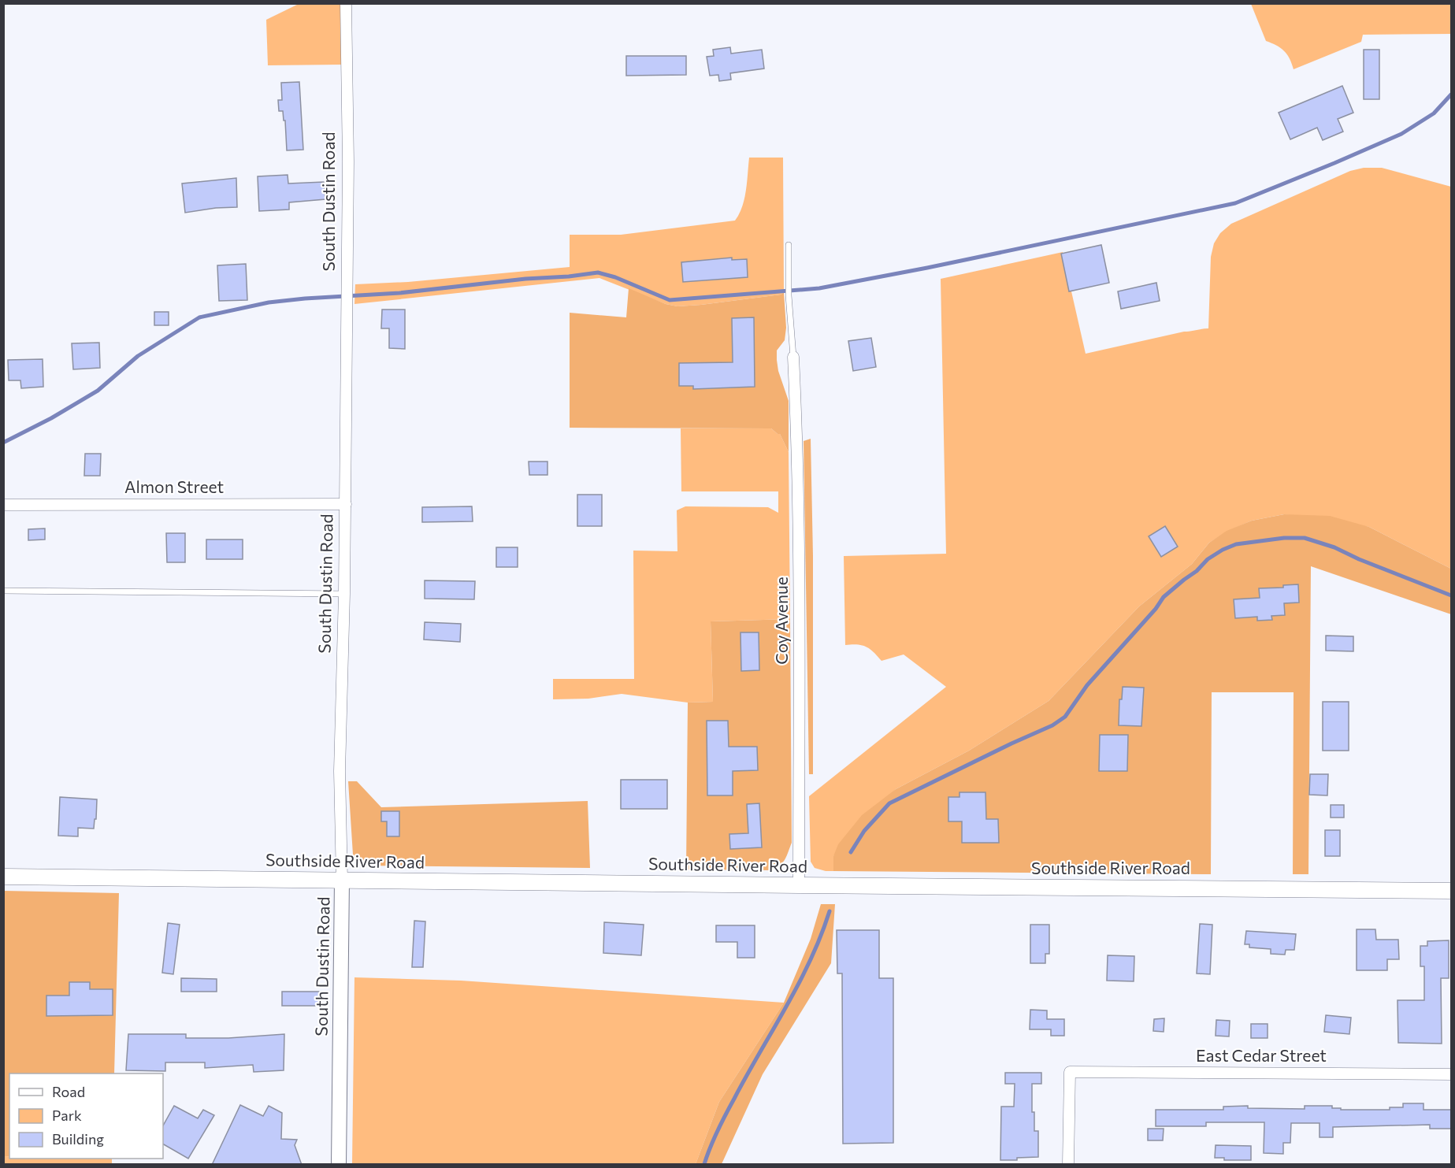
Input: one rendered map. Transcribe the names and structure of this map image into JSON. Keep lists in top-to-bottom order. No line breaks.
{"streets":{"main road":["Southside River Road"],"street":["South Dustin Road","Almon Street","Coy Avenue","East Cedar Street"]},"crossings":[["South Dustin Road","Almon Street"],["South Dustin Road","Southside River Road"],["Coy Avenue","Southside River Road"]],"legend":["Road","Park","Building"]}
